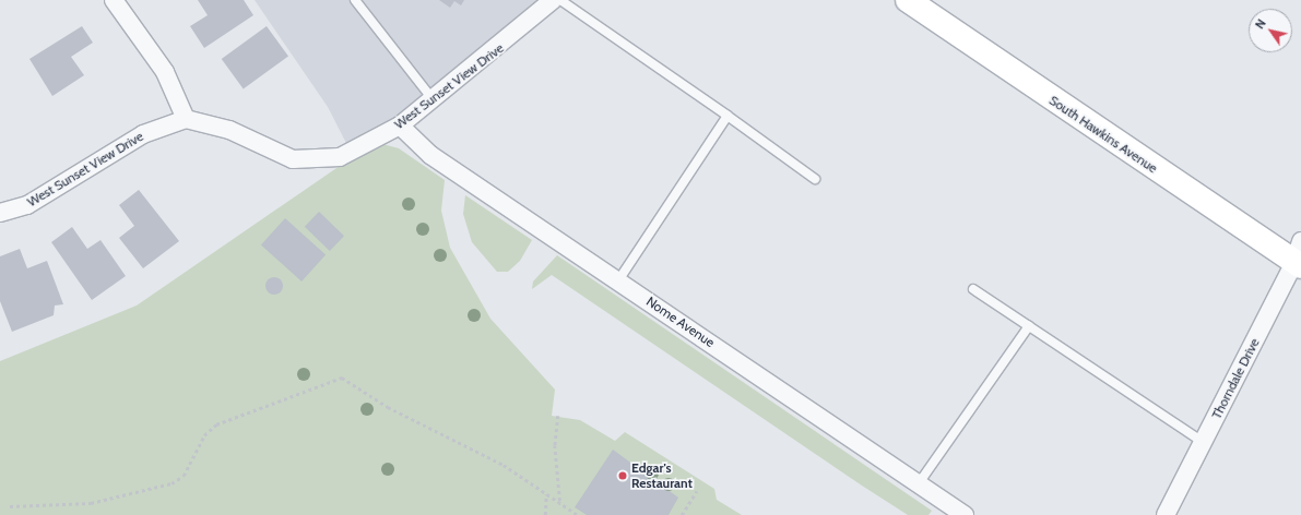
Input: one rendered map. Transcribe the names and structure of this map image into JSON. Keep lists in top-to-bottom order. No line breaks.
{"streets":{"main road":["South Hawkins Avenue"],"street":["West Sunset View Drive","Nome Avenue","Thorndale Drive"]},"crossings":[["West Sunset View Drive","Nome Avenue"],["South Hawkins Avenue","Thorndale Drive"]],"places":["Edgar's Restaurant"],"north":"top left"}
